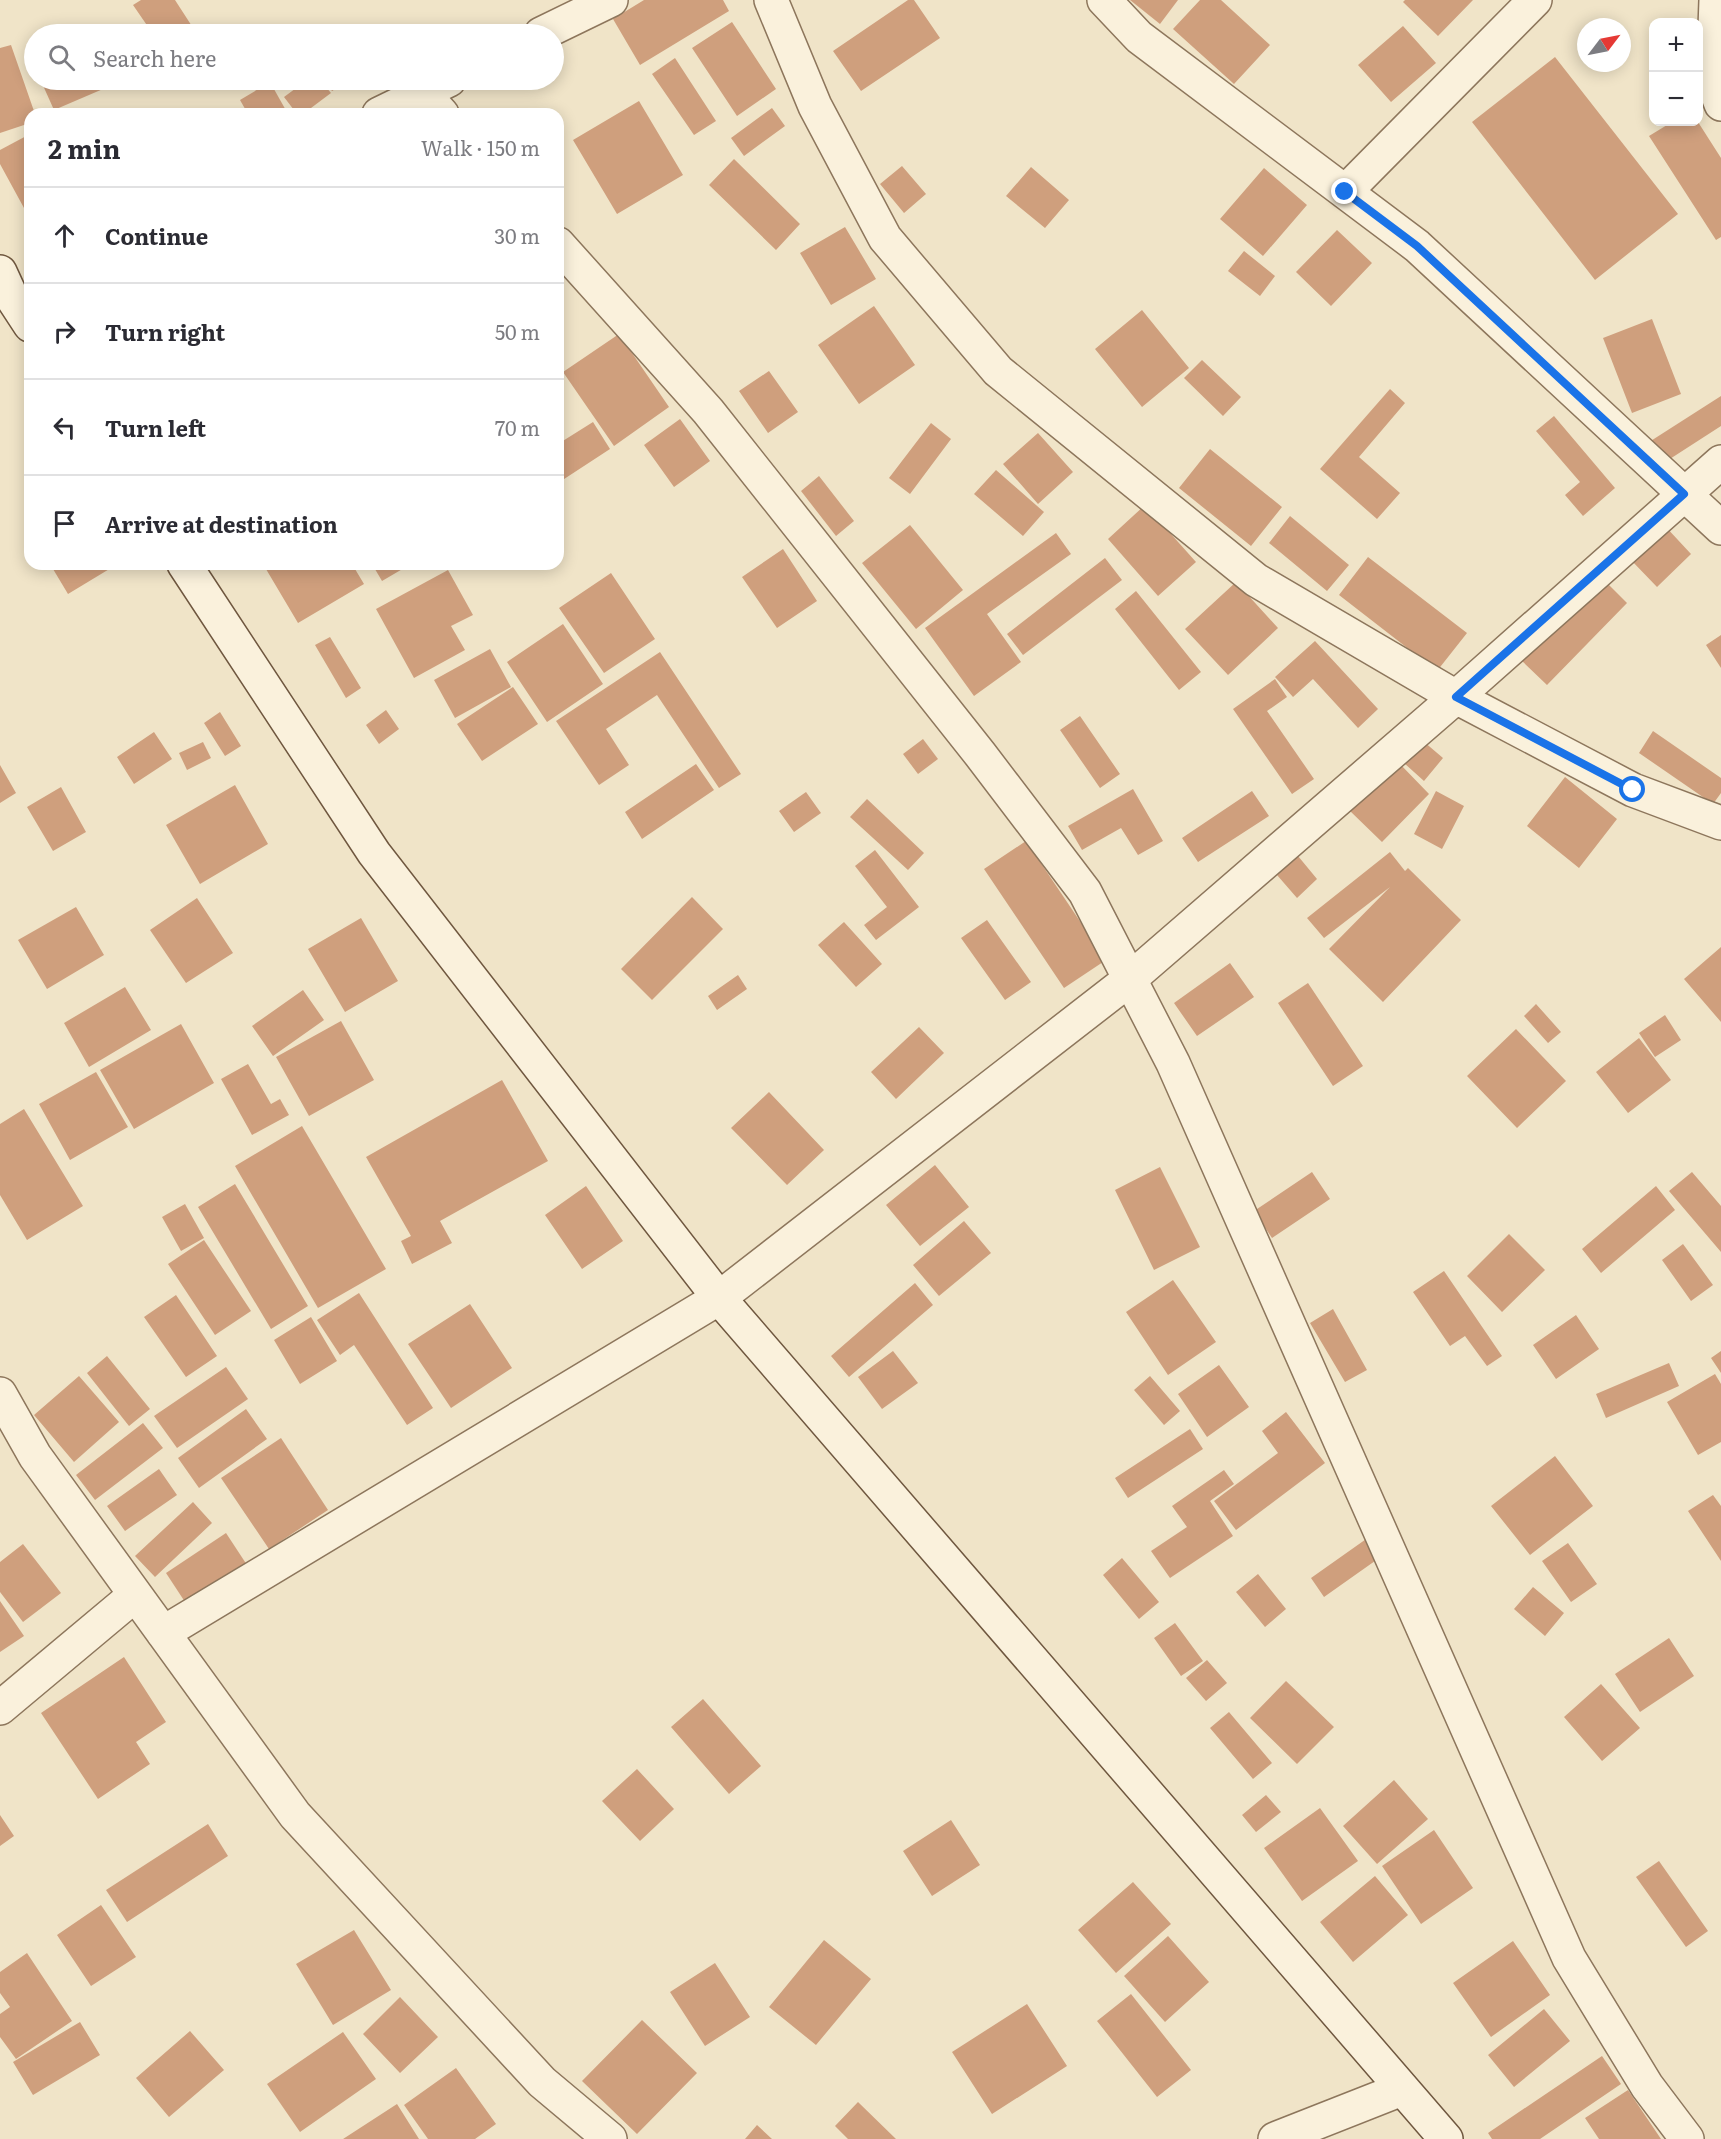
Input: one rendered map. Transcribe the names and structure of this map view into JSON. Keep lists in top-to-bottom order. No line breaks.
{"north":"top right","page":{"map_buttons":["+","−"],"search":"Search here","heading":["2 min","Walk · 150 m"],"list":[["Continue","30 m"],["Turn right","50 m"],["Turn left","70 m"],"Arrive at destination"]}}
